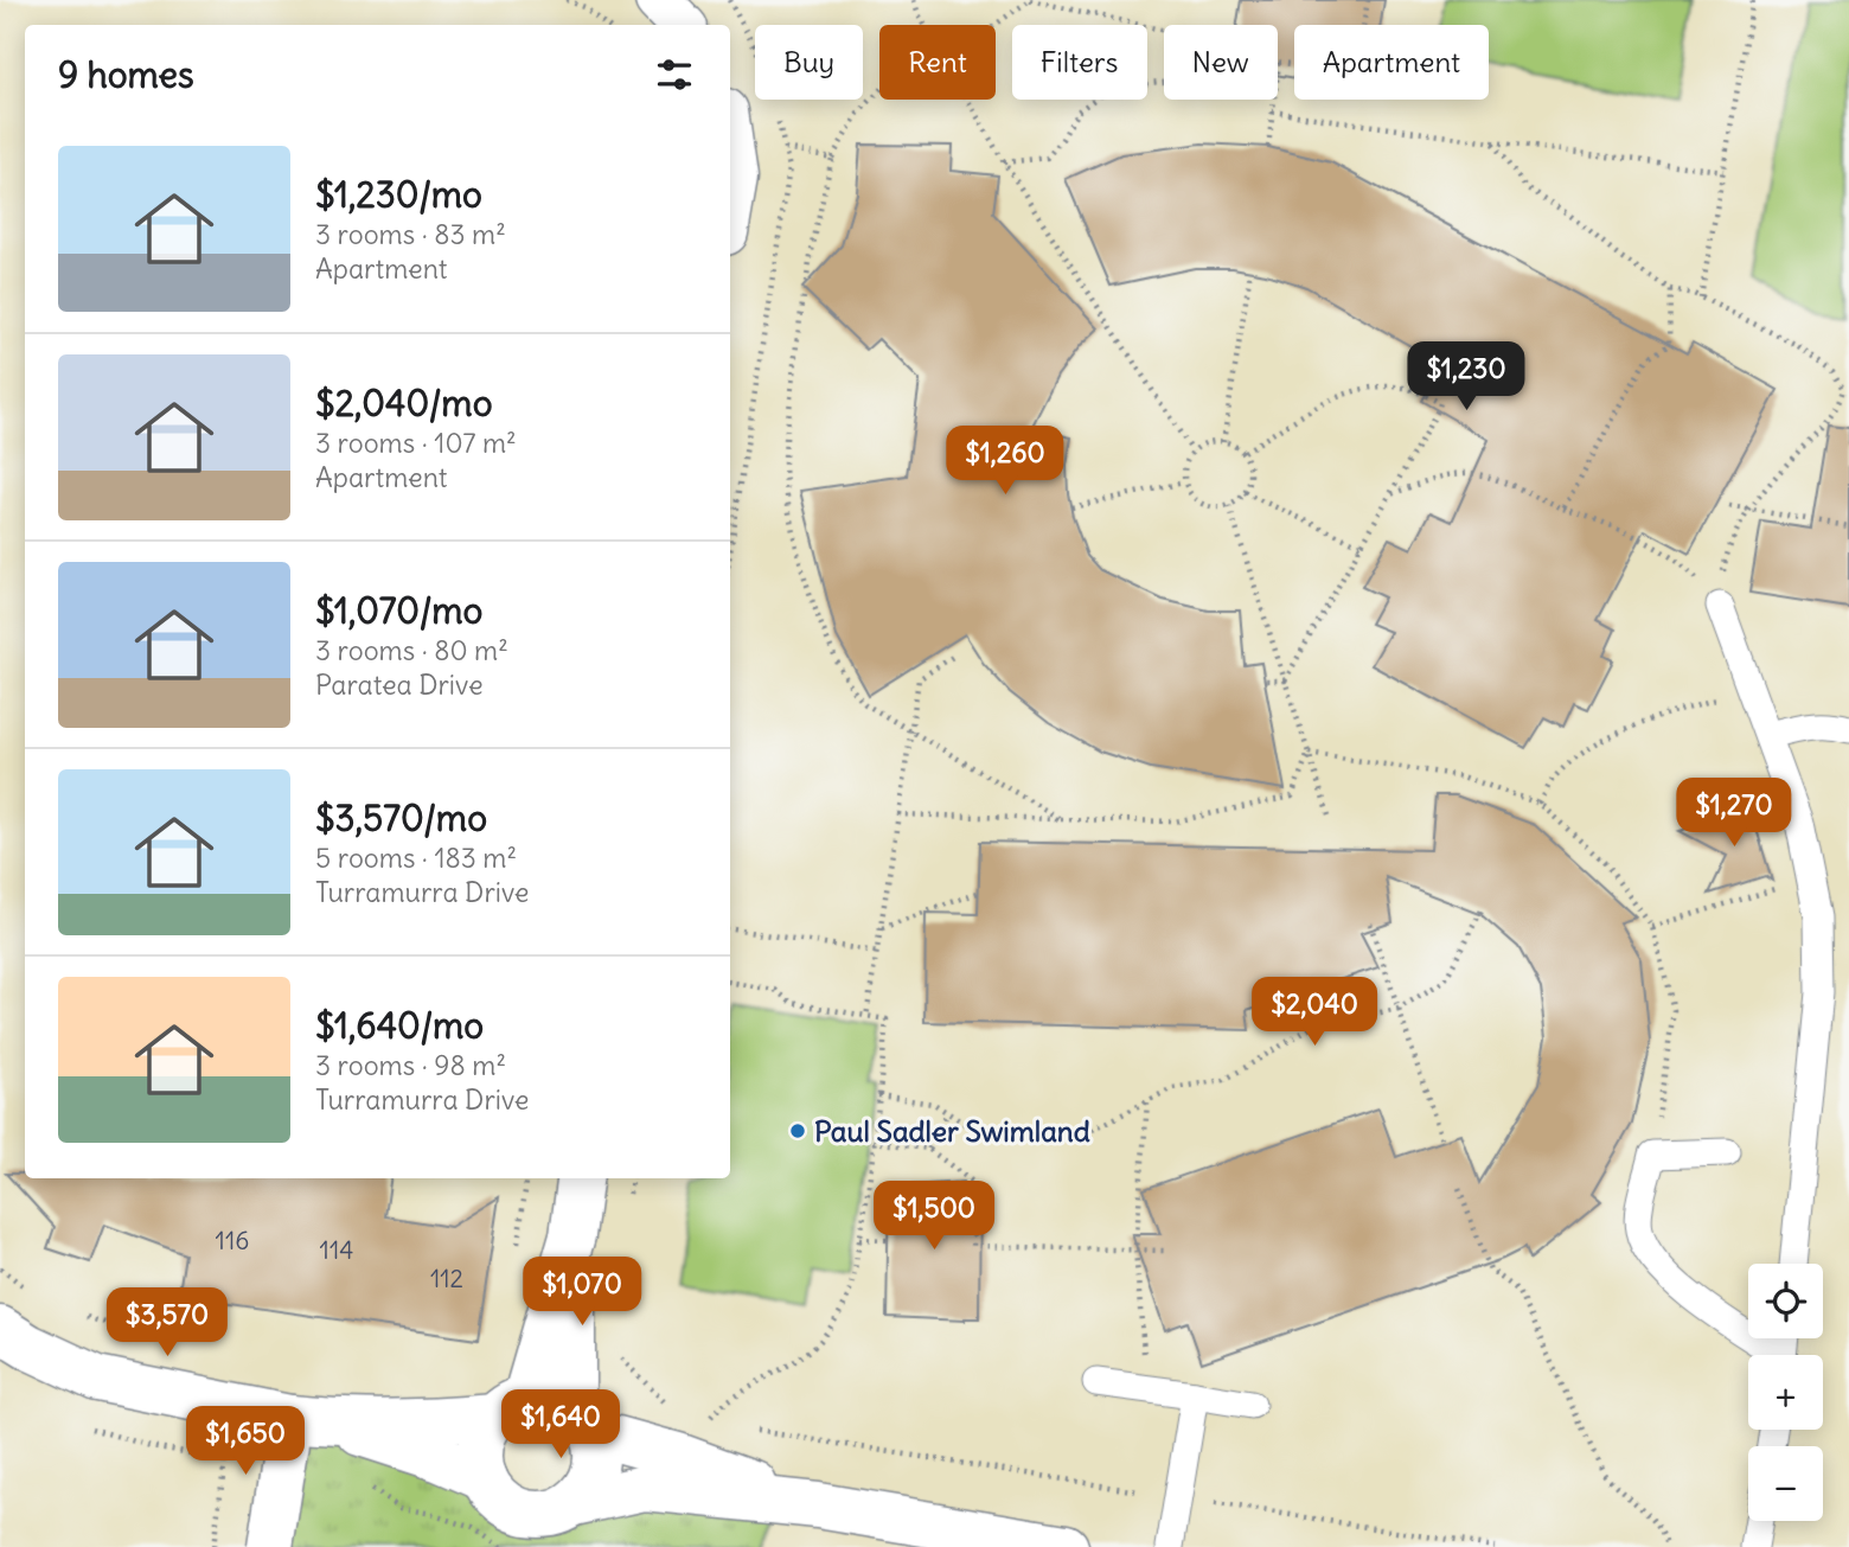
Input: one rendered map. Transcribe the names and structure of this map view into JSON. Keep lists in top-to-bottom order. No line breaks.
{"places":["Paul Sadler Swimland"],"house_numbers":["116","114","112"],"page":{"chip":["Buy","Rent","Filters","New","Apartment"],"heading":"9 homes","list":[{"name":"$1,230/mo","note":"3 rooms · 83 m² · Apartment"},{"name":"$2,040/mo","note":"3 rooms · 107 m² · Apartment"},{"name":"$1,070/mo","note":"3 rooms · 80 m² · Paratea Drive"},{"name":"$3,570/mo","note":"5 rooms · 183 m² · Turramurra Drive"},{"name":"$1,640/mo","note":"3 rooms · 98 m² · Turramurra Drive"}],"price":["$1,230","$1,260","$1,270","$2,040","$1,500","$1,070","$3,570","$1,640","$1,650"],"map_buttons":["+","−"]}}
